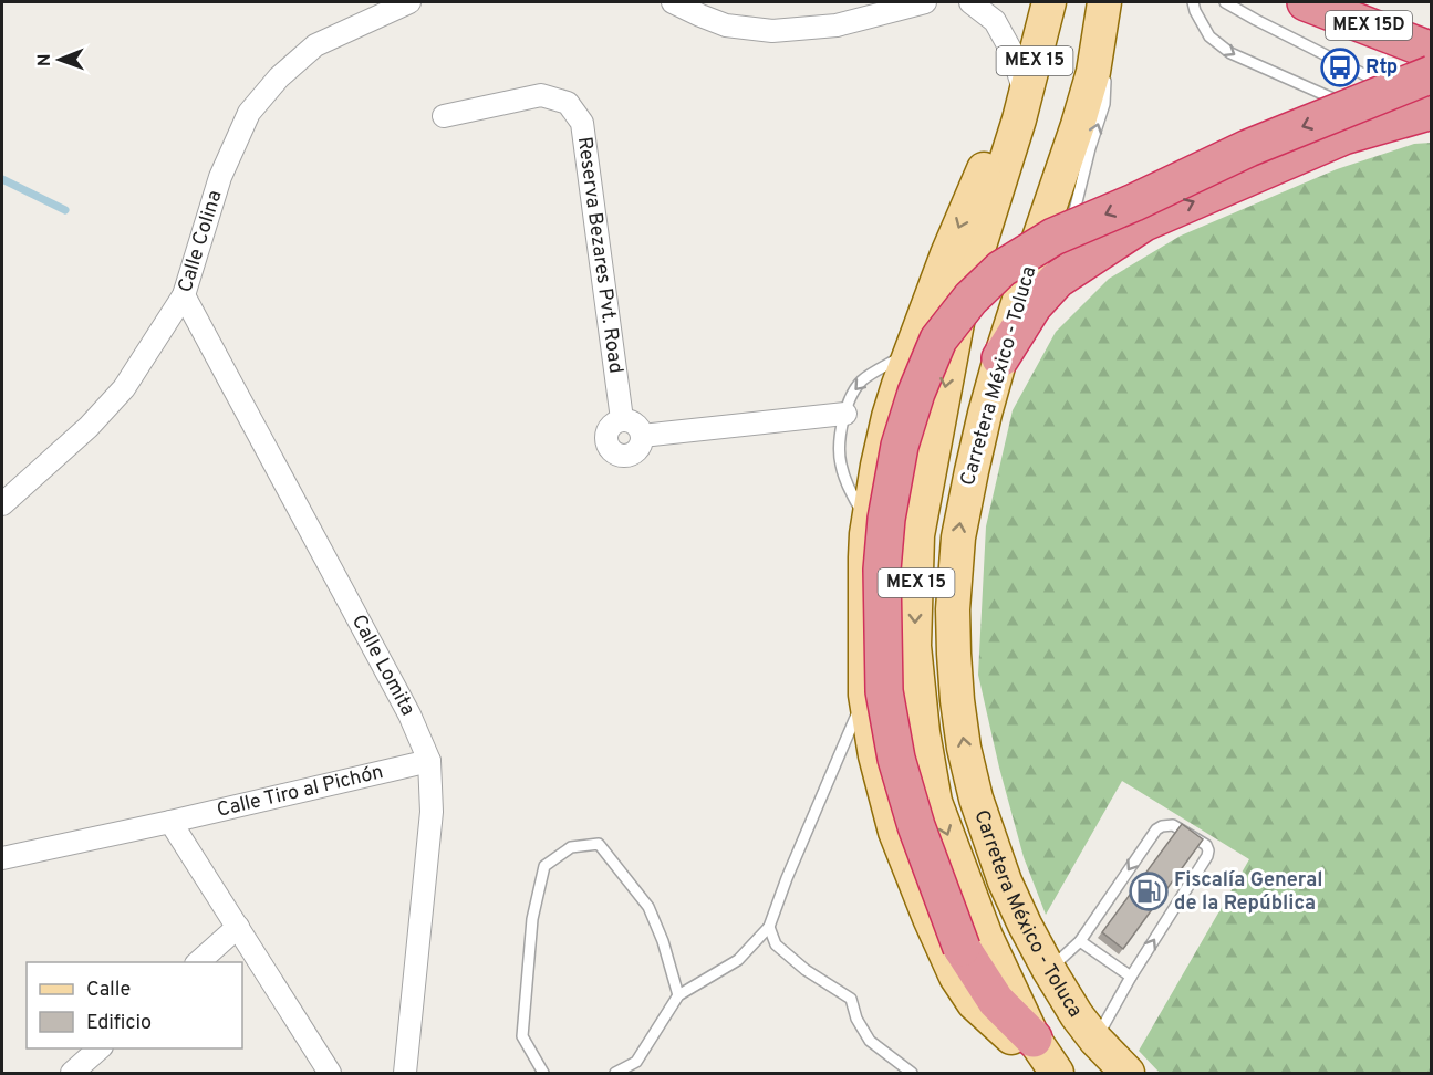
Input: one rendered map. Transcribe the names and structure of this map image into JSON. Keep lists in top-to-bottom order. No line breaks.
{"streets":{"highway":["MEX 15D"],"main road":["MEX 15","Carretera México - Toluca"],"street":["Calle Colina","Reserva Bezares Pvt. Road","Calle Lomita","Calle Tiro al Pichón"]},"crossings":[["Calle Colina","Calle Lomita"],["Calle Lomita","Calle Tiro al Pichón"]],"places":{"bus stop":["Rtp"],"fuel station":["Fiscalía General de la República"]},"legend":["Calle","Edificio"],"north":"left"}
